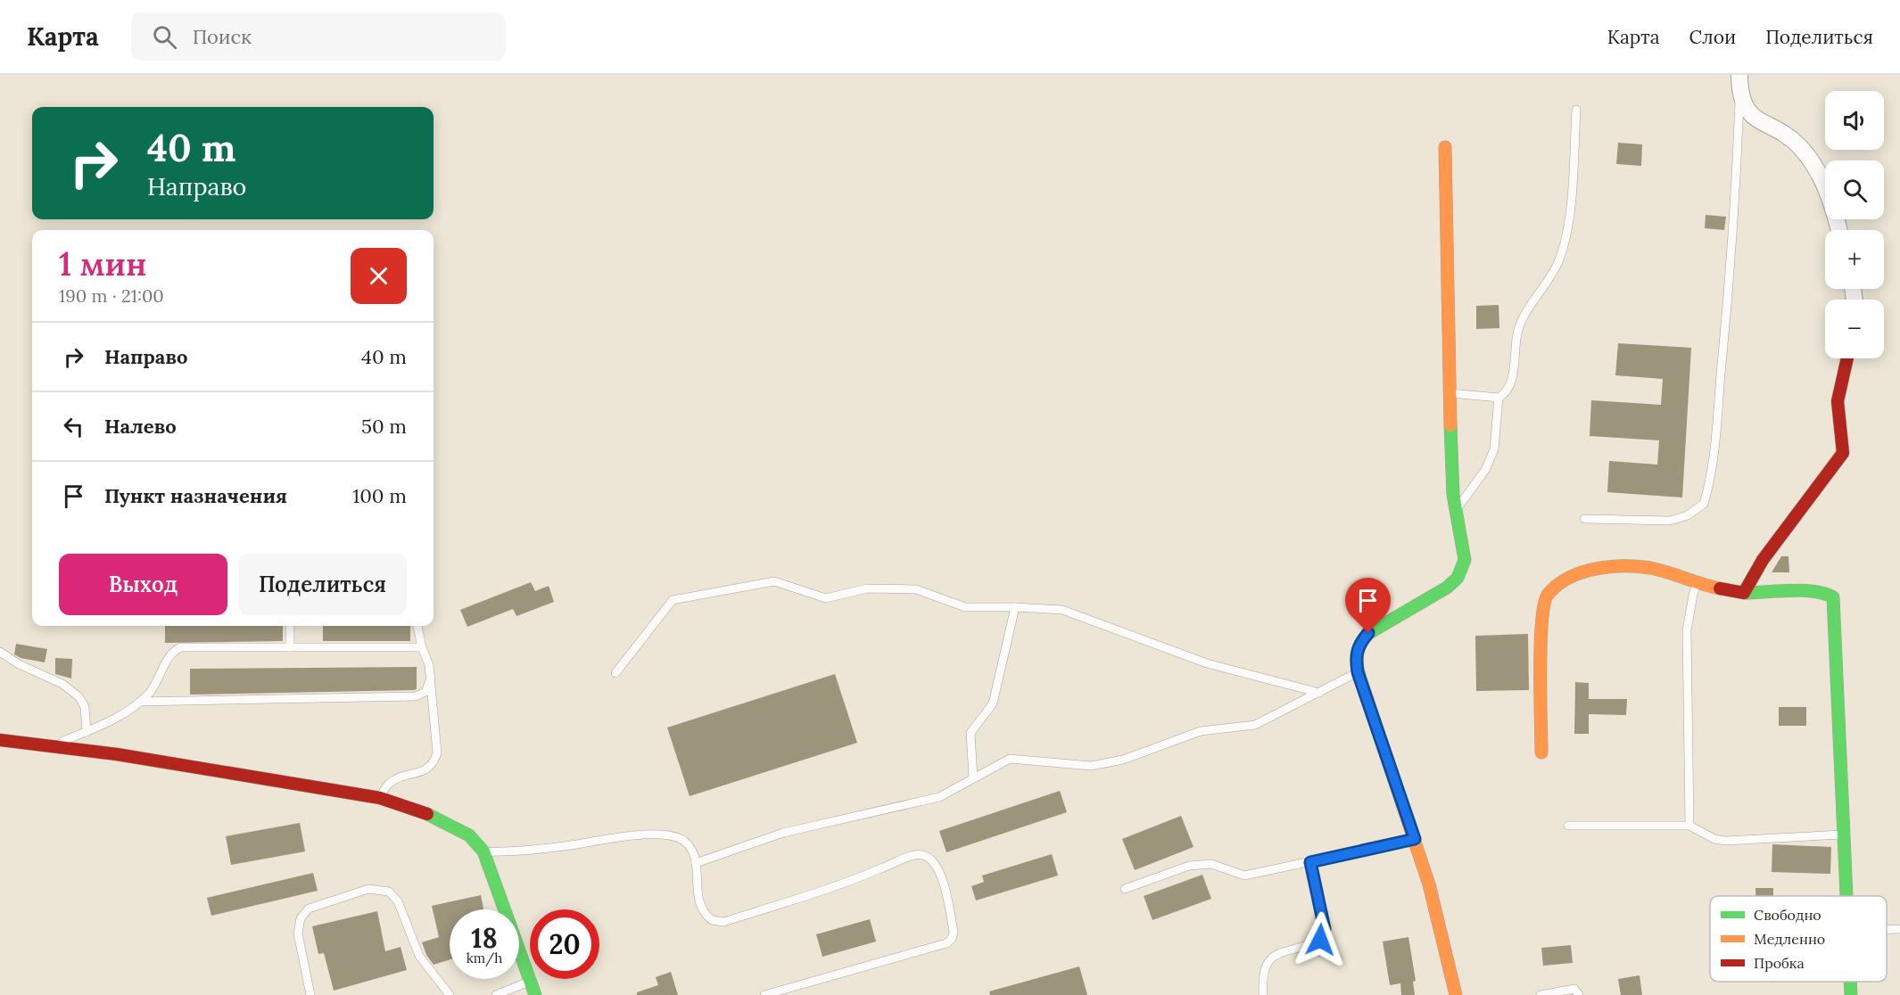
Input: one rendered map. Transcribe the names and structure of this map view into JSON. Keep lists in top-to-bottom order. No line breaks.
{"legend":["Свободно","Медленно","Пробка"],"page":{"header":"Карта","search":"Поиск","nav":["Карта","Слои","Поделиться"],"map_buttons":["+","−"],"turn":["40 m","Направо"],"heading":["1 мин","190 m · 21:00"],"list":[{"name":"Направо","value":"40 m"},{"name":"Налево","value":"50 m"},{"name":"Пункт назначения","value":"100 m"}],"buttons":["Выход","Поделиться"],"speed":"18 km/h","limit":"20"}}
